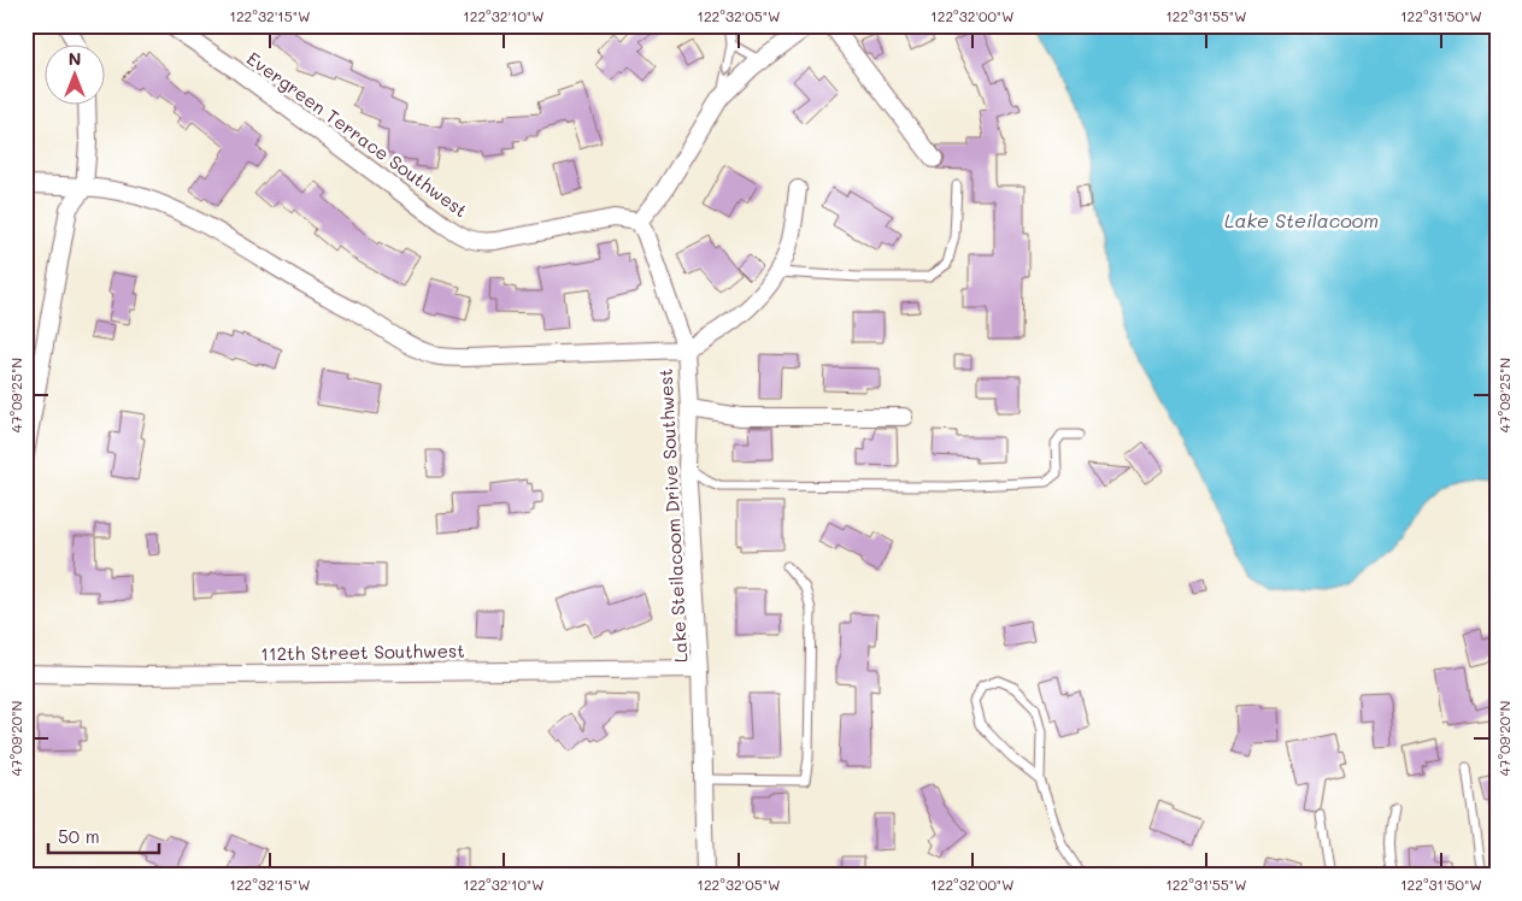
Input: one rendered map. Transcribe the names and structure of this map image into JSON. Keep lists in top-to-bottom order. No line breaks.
{"streets":{"street":["Evergreen Terrace Southwest","Lake Steilacoom Drive Southwest","112th Street Southwest"]},"crossings":[["Lake Steilacoom Drive Southwest","112th Street Southwest"]],"water":["Lake Steilacoom"],"scale_bar":"50 m","north":"top","coordinates":["122°32'15\"W","122°32'10\"W","122°32'05\"W","122°32'00\"W","122°31'55\"W","122°31'50\"W","47°09'25\"N","47°09'20\"N"]}
